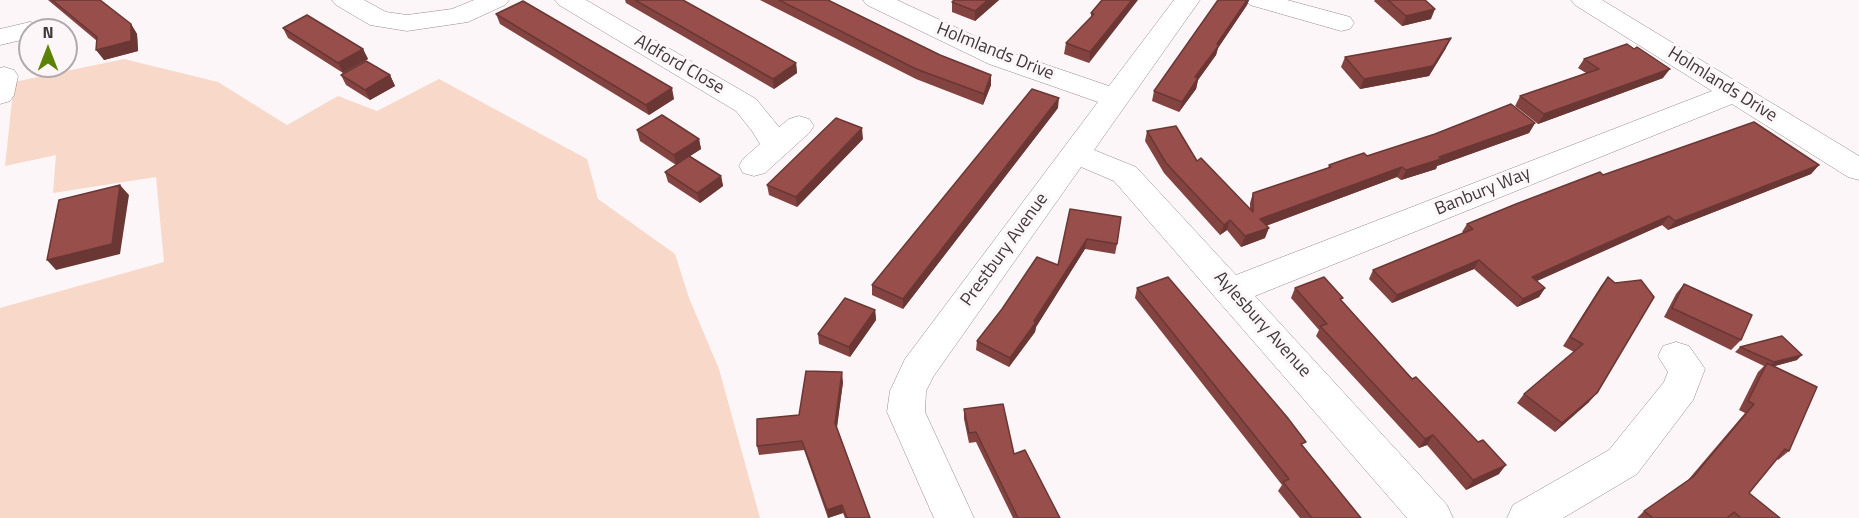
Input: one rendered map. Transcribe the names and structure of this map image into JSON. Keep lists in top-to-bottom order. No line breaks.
{"streets":{"street":["Holmlands Drive","Aldford Close","Banbury Way","Prestbury Avenue","Aylesbury Avenue"]},"crossings":[["Holmlands Drive","Banbury Way"],["Holmlands Drive","Prestbury Avenue"],["Banbury Way","Aylesbury Avenue"],["Prestbury Avenue","Aylesbury Avenue"]],"north":"top"}
